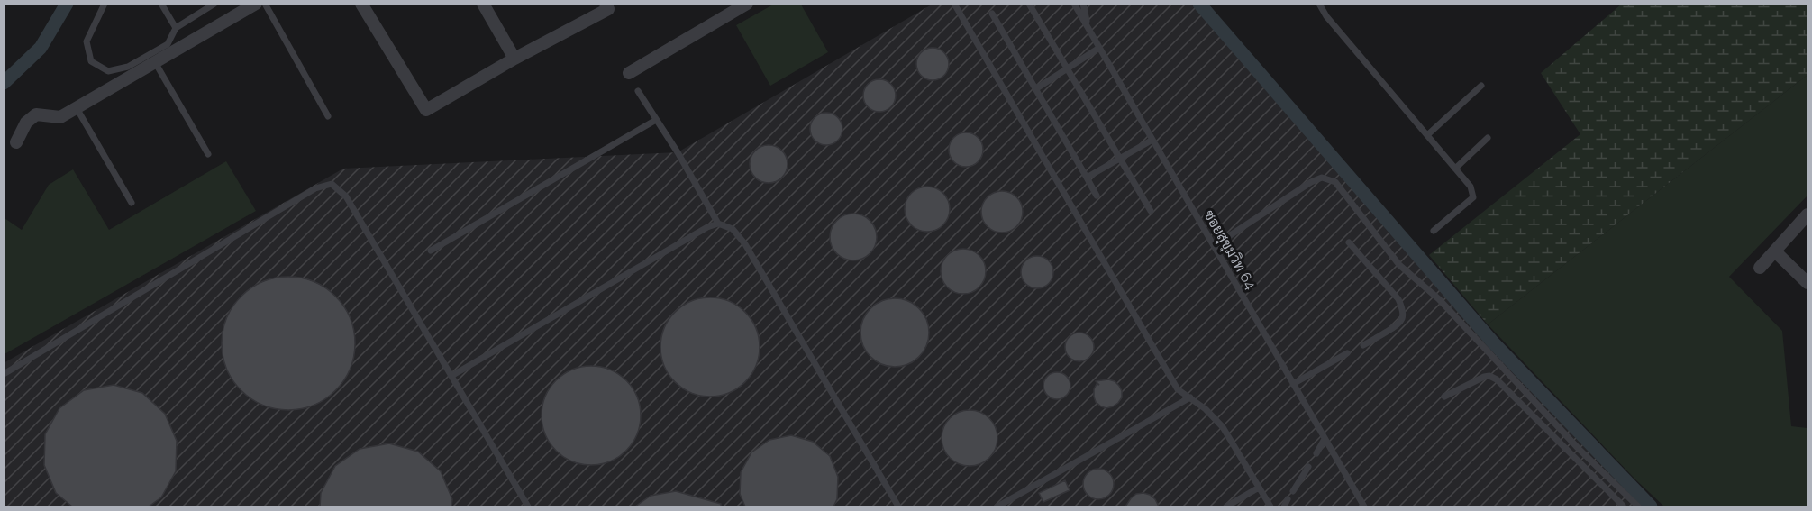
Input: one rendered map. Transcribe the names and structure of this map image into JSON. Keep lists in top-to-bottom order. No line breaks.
{"streets":{"lane":["ซอยสุขุมวิท 64"]}}
